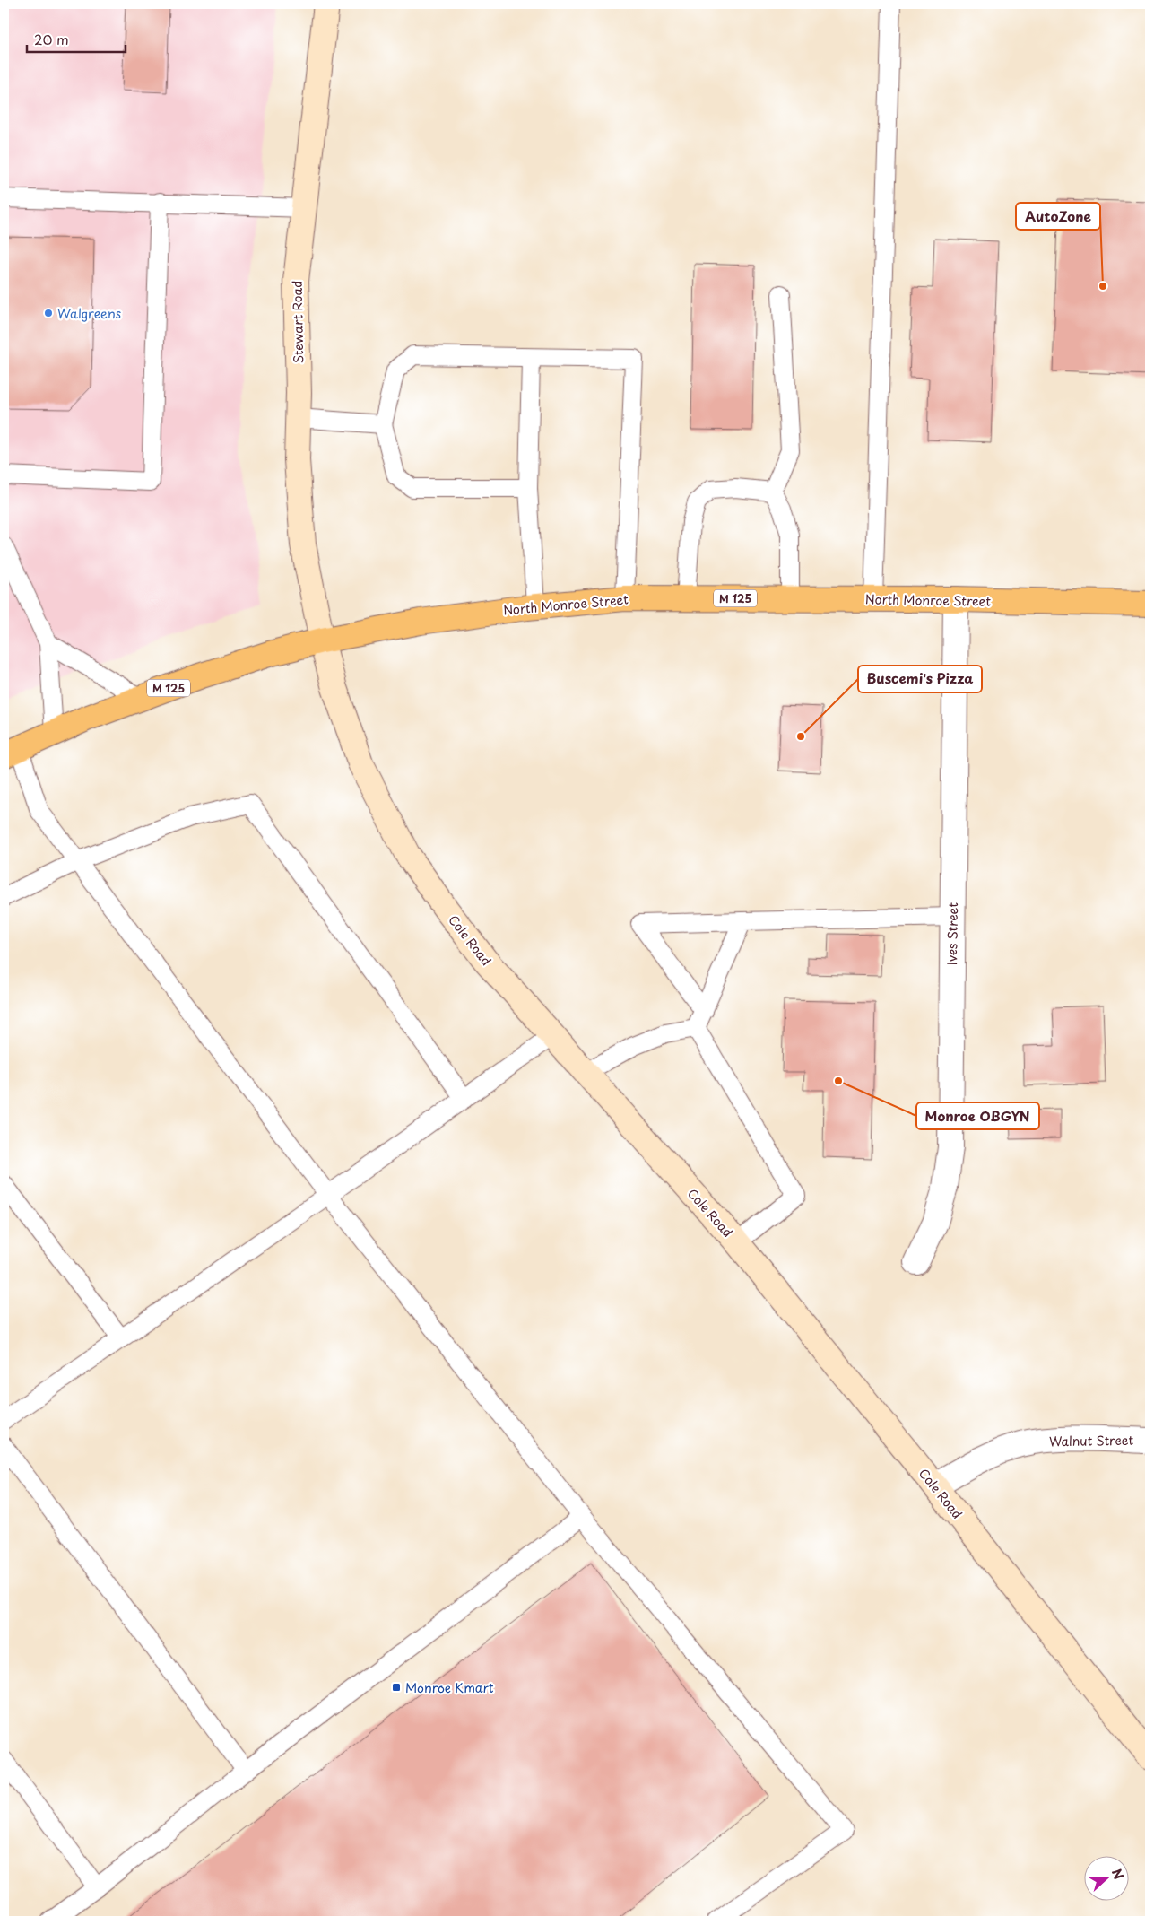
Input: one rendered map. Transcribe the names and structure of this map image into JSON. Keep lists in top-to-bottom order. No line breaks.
{"streets":{"main road":["M 125","North Monroe Street"],"street":["Stewart Road","Ives Street","Cole Road","Walnut Street"]},"crossings":[["Stewart Road","North Monroe Street"],["Stewart Road","Cole Road"],["North Monroe Street","Ives Street"],["North Monroe Street","Cole Road"],["Cole Road","Walnut Street"]],"places":{"other":["AutoZone","Walgreens","Buscemi's Pizza","Monroe OBGYN"],"transit":["Monroe Kmart"]},"scale_bar":"20 m","north":"right"}
